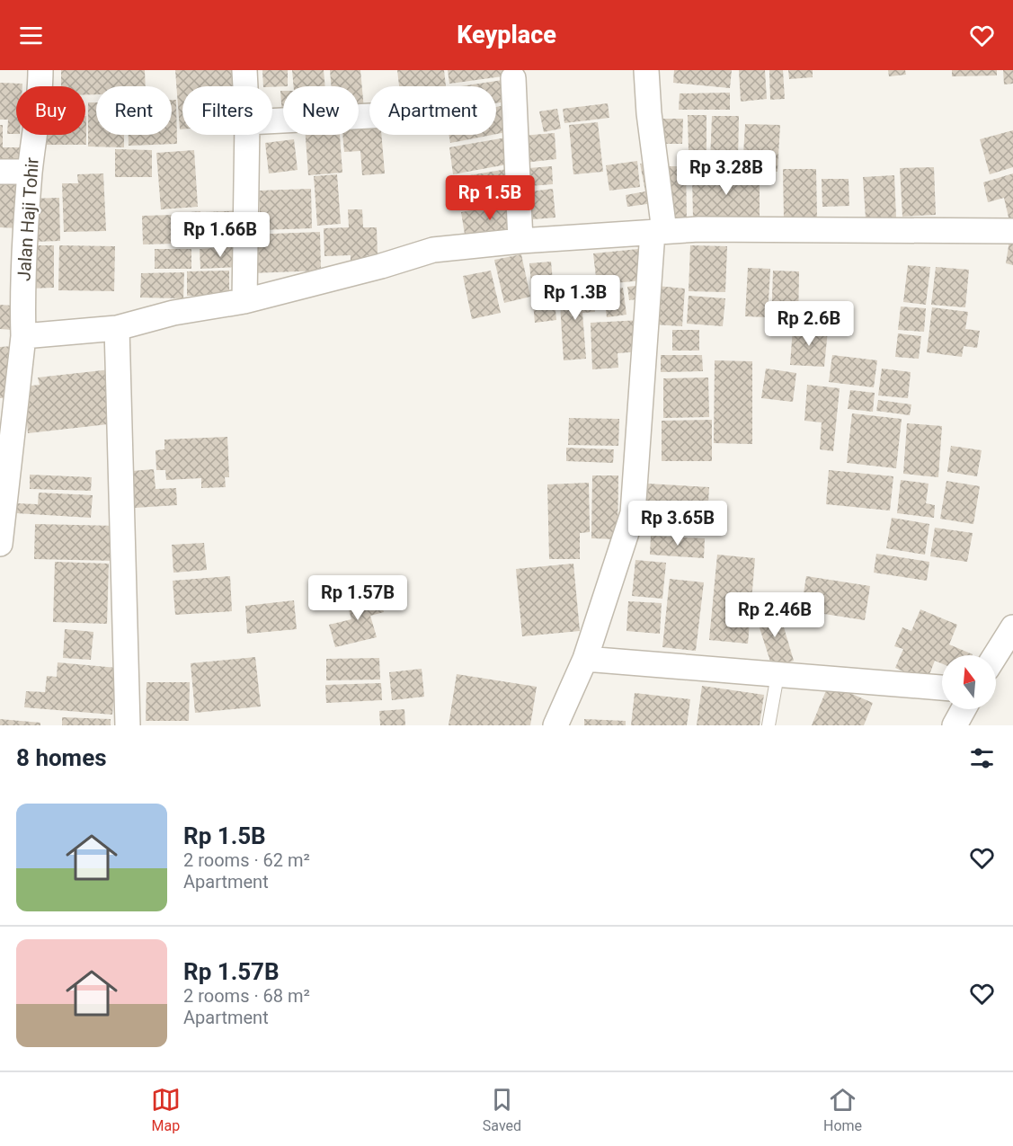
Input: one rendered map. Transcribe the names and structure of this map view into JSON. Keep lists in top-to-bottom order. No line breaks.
{"streets":{"street":["Jalan Haji Tohir"]},"north":"top","page":{"header":"Keyplace","chip":["Buy","Rent","Filters","New","Apartment"],"price":["Rp 3.28B","Rp 1.5B","Rp 1.66B","Rp 1.3B","Rp 2.6B","Rp 3.65B","Rp 1.57B","Rp 2.46B"],"heading":"8 homes","list":[{"name":"Rp 1.5B","note":"2 rooms · 62 m² · Apartment"},{"name":"Rp 1.57B","note":"2 rooms · 68 m² · Apartment"}],"tabs":["Map","Saved","Home"]}}
